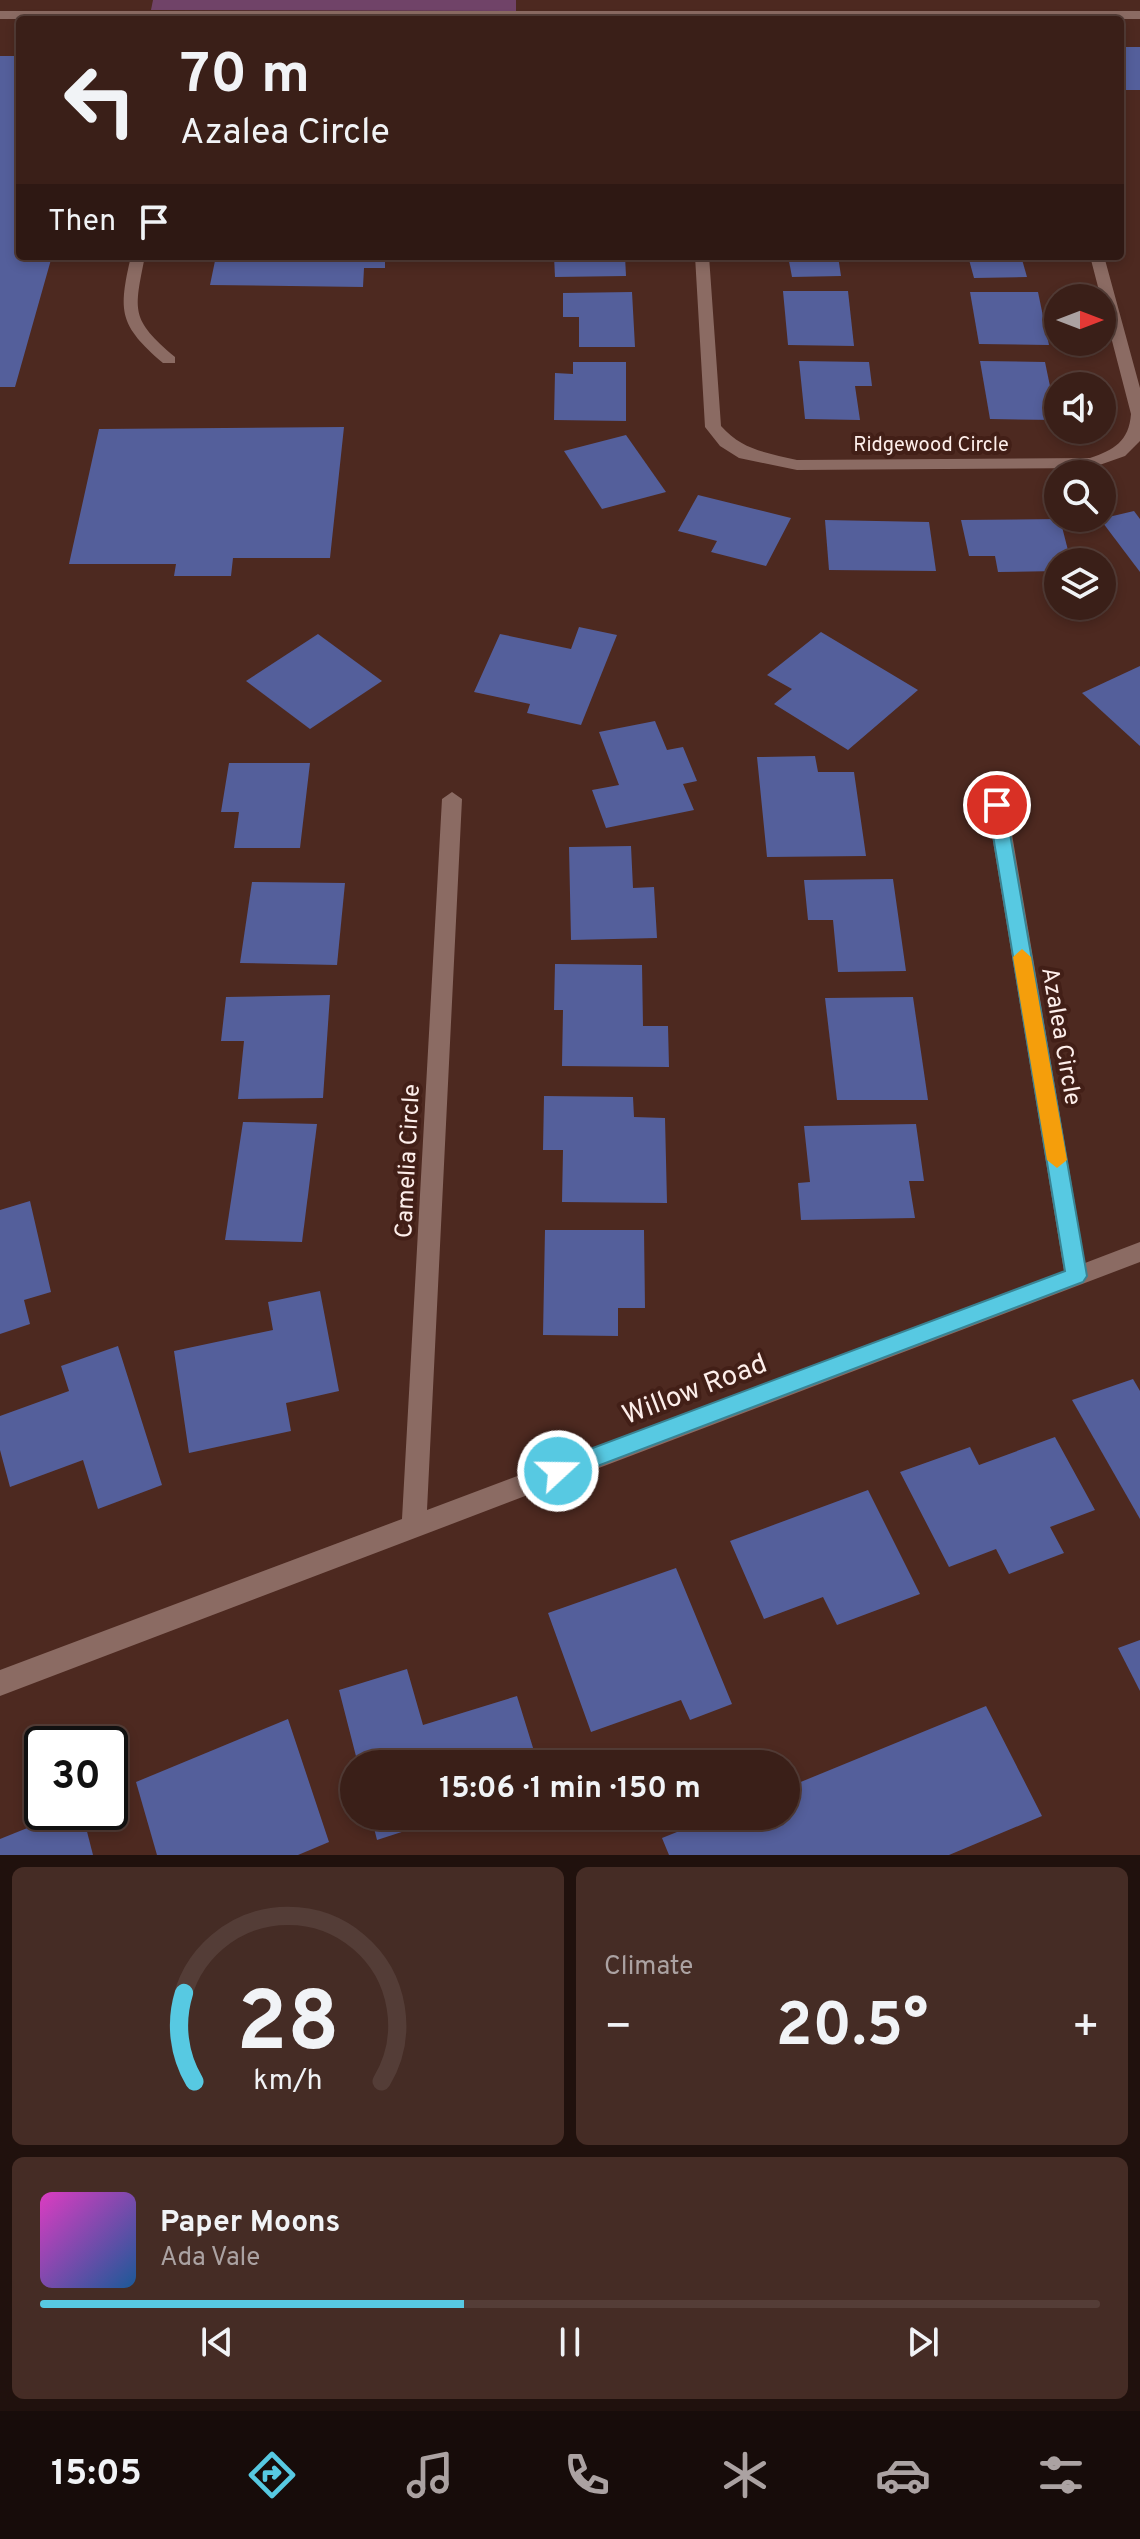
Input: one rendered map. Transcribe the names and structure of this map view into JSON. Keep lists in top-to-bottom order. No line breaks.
{"streets":{"street":["Ridgewood Circle","Azalea Circle","Camelia Circle","Willow Road"]},"crossings":[["Azalea Circle","Willow Road"],["Camelia Circle","Willow Road"]],"north":"right","page":{"turn":["70 m","Azalea Circle"],"then":"Then","limit":"30","trip":"15:06 · 1 min · 150 m","tile":"Climate","heat":["−","20.5°","+"],"song":["Paper Moons","Ada Vale"],"tabs":"15:05","gauge":["28","km/h"]}}
